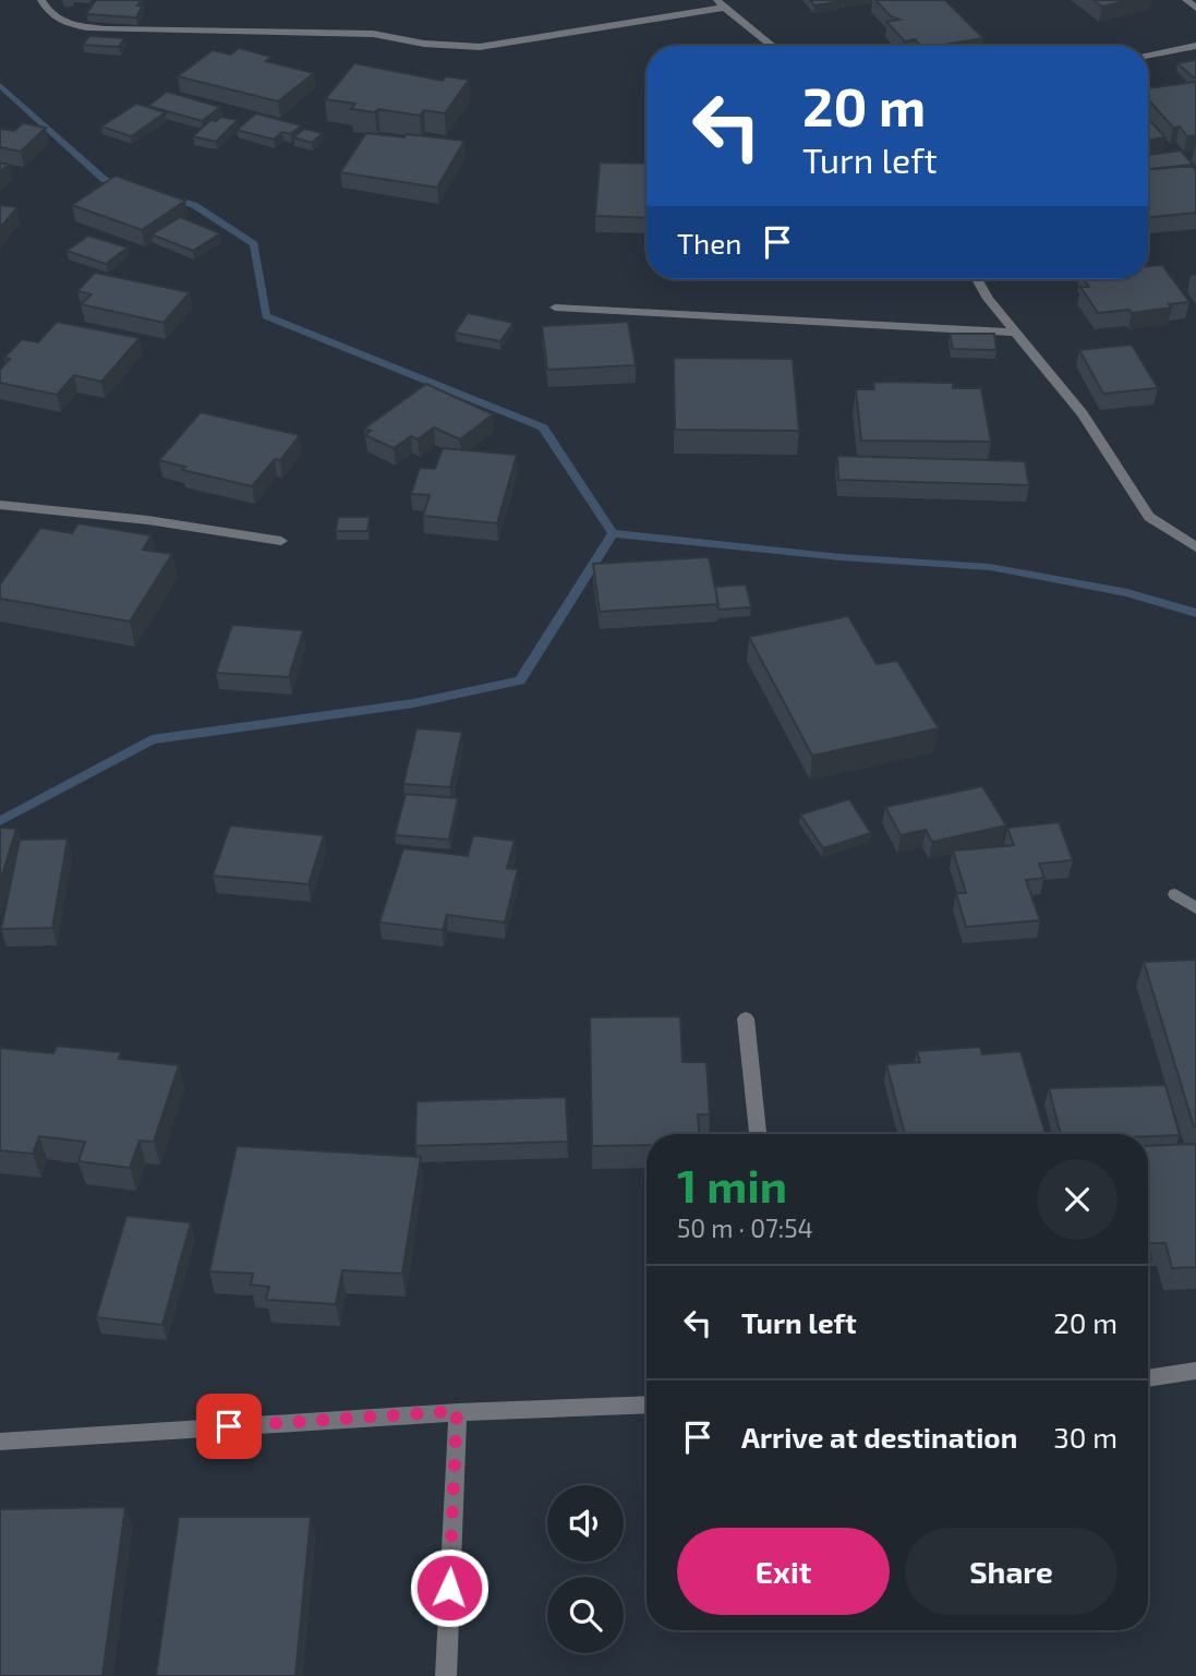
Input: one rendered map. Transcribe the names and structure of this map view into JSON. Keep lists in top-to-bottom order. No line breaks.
{"page":{"turn":["20 m","Turn left"],"then":"Then","heading":["1 min","50 m · 07:54"],"list":[{"name":"Turn left","value":"20 m"},{"name":"Arrive at destination","value":"30 m"}],"buttons":["Exit","Share"]}}
